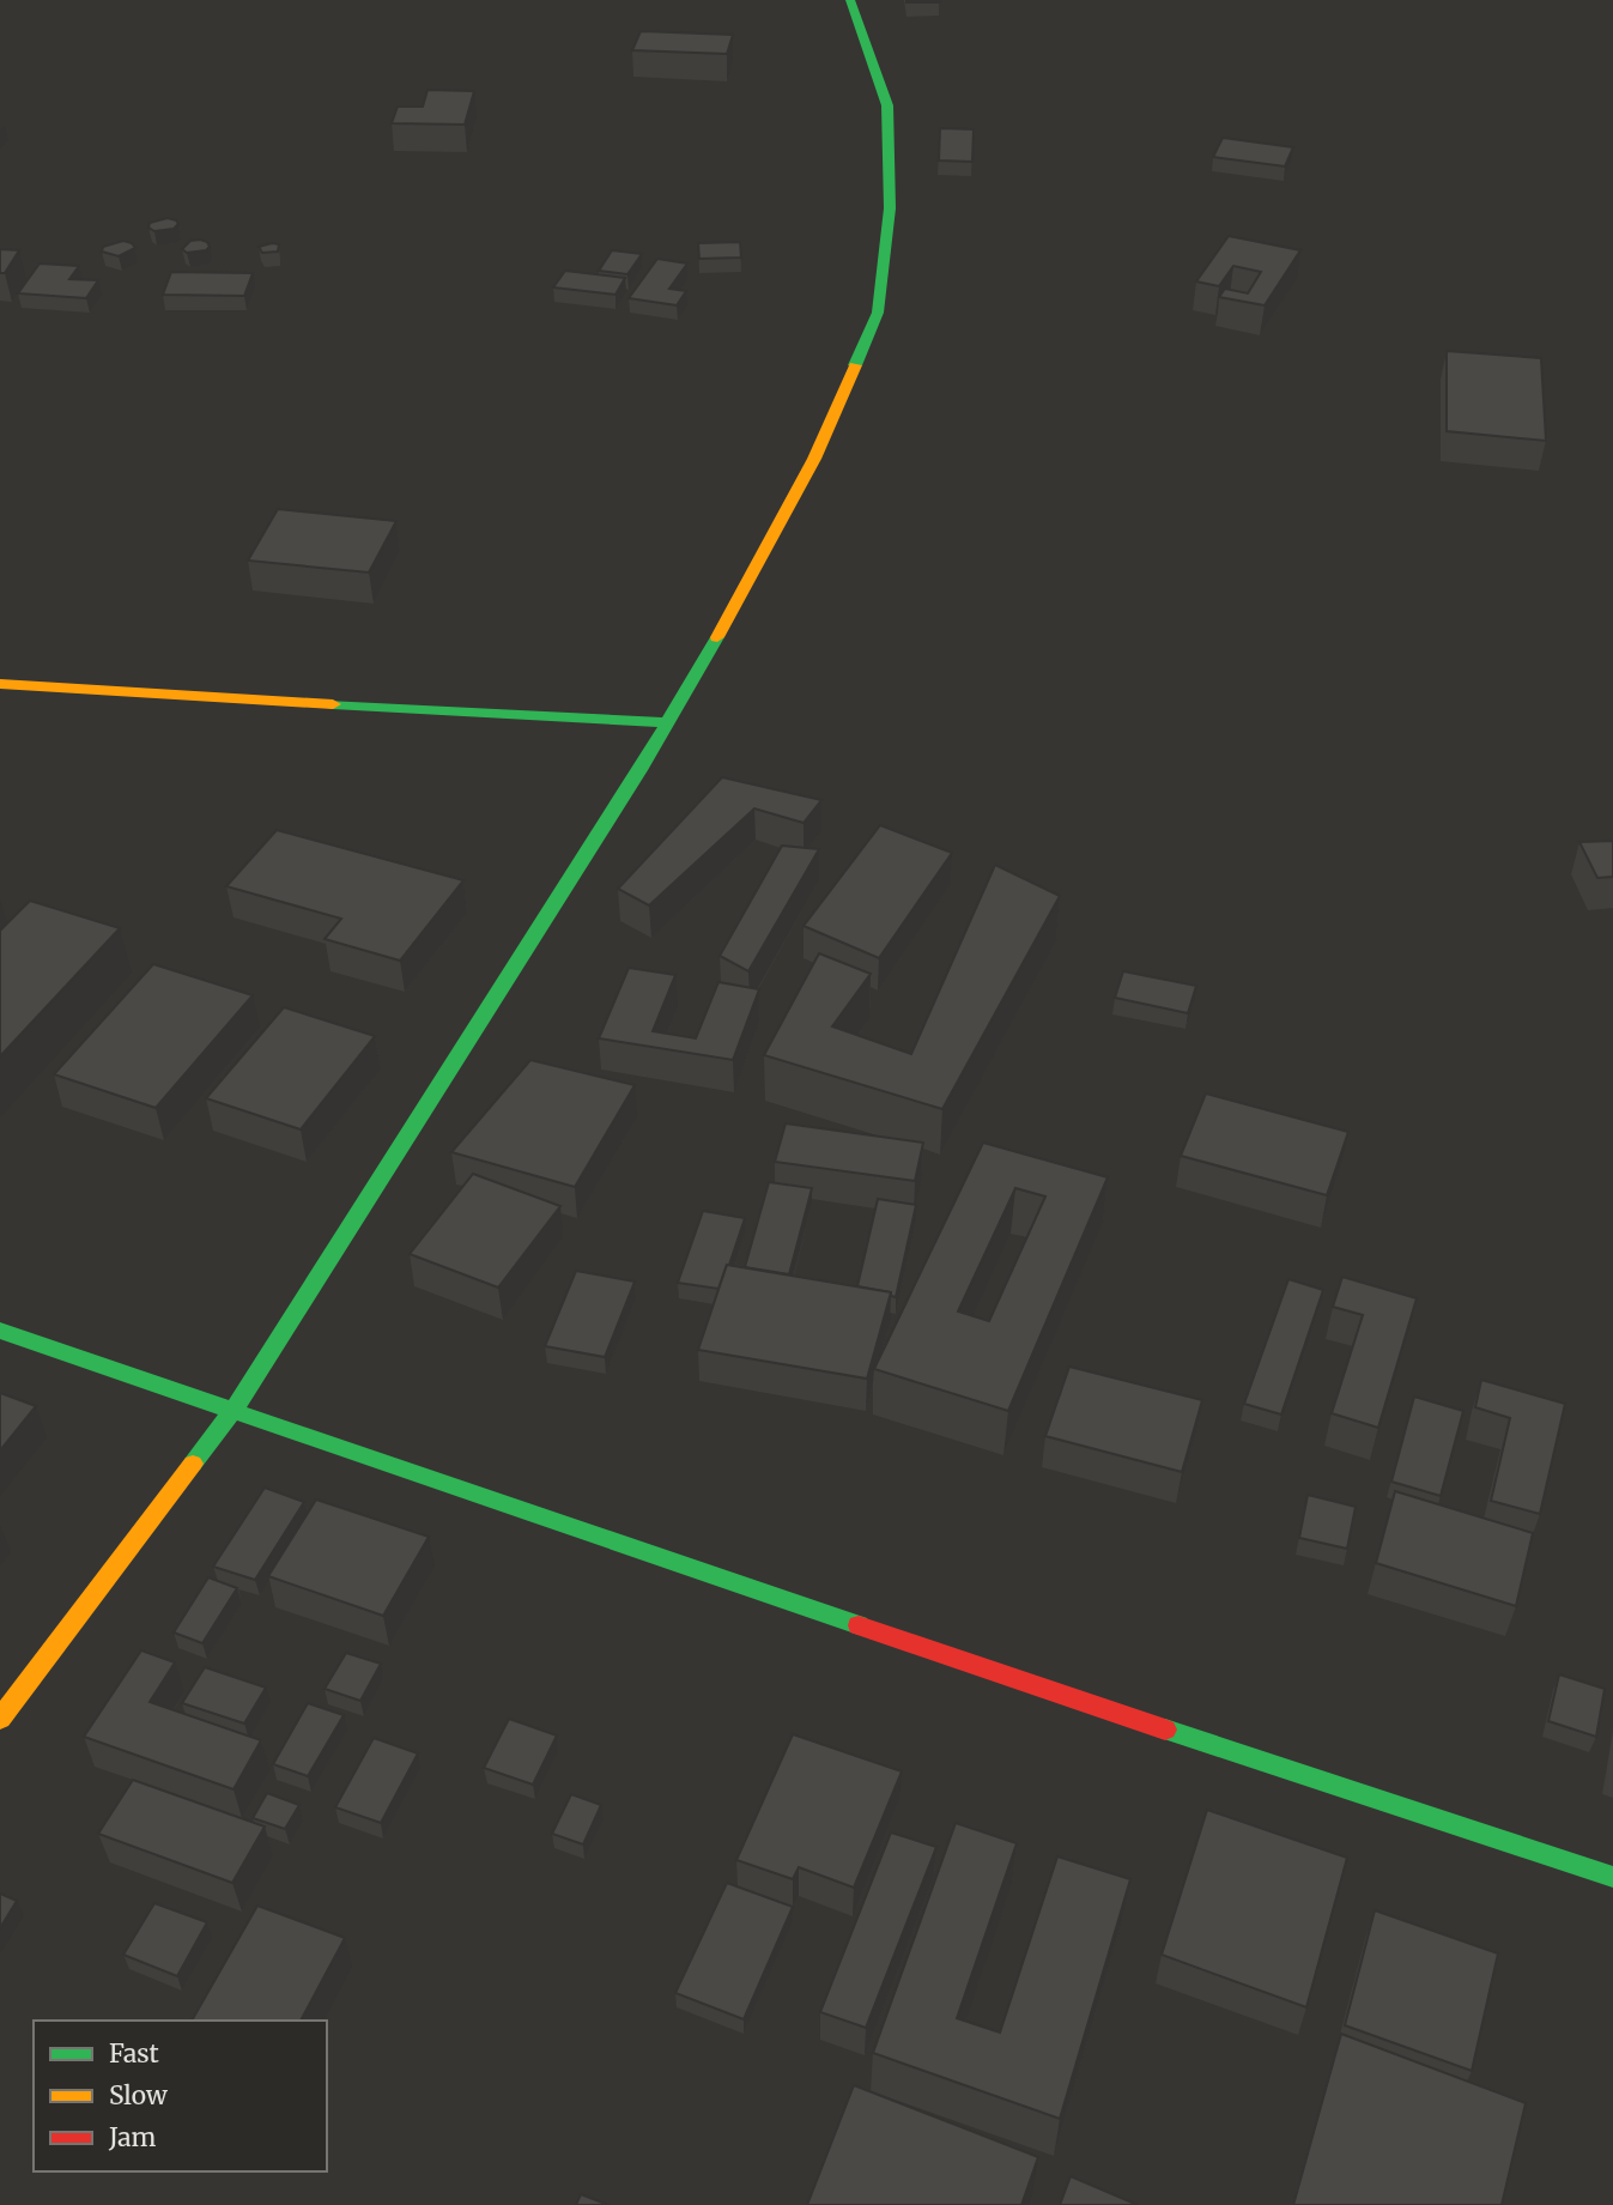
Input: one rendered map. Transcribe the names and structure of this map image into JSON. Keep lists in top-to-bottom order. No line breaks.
{"legend":["Fast","Slow","Jam"]}
